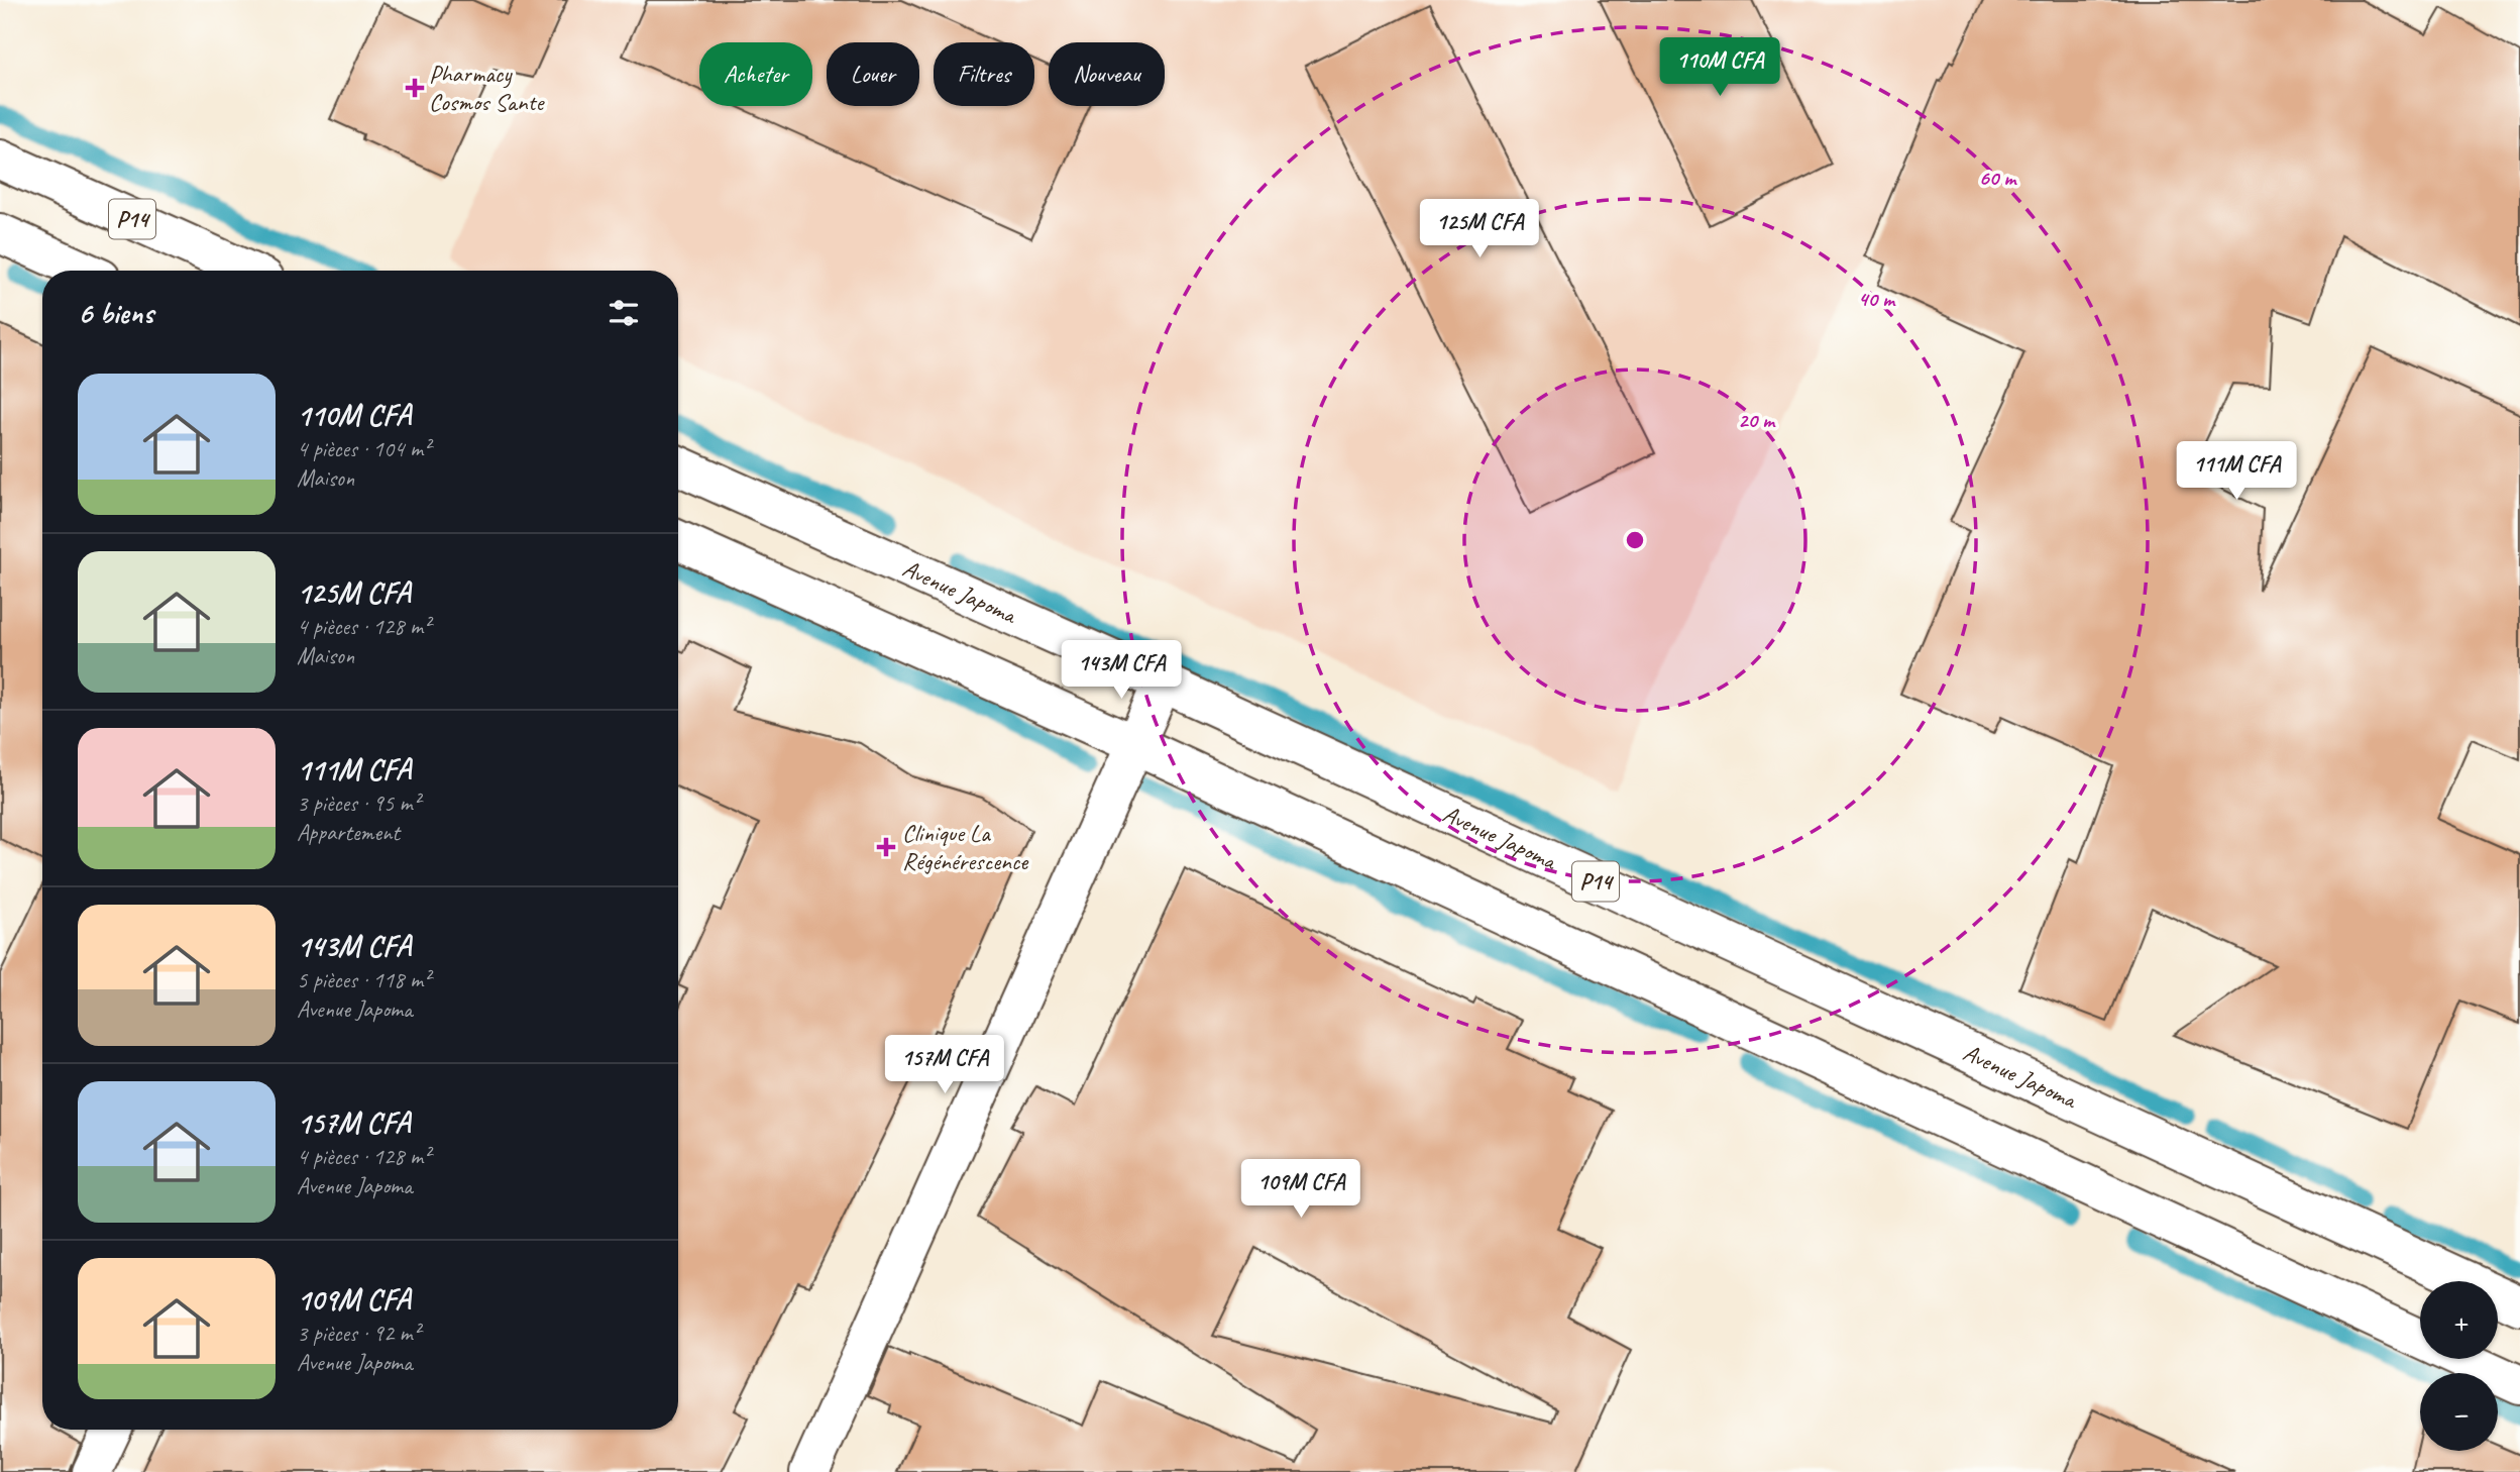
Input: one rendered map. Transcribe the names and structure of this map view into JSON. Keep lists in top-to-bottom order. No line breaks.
{"streets":{"main road":["P14","Avenue Japoma"]},"places":{"health":["Pharmacy Cosmos Sante","Clinique La Régénérescence"]},"page":{"price":["110M CFA","125M CFA","111M CFA","143M CFA","157M CFA","109M CFA"],"chip":["Acheter","Louer","Filtres","Nouveau"],"heading":"6 biens","list":[{"name":"110M CFA","note":"4 pièces · 104 m² · Maison"},{"name":"125M CFA","note":"4 pièces · 128 m² · Maison"},{"name":"111M CFA","note":"3 pièces · 95 m² · Appartement"},{"name":"143M CFA","note":"5 pièces · 118 m² · Avenue Japoma"},{"name":"157M CFA","note":"4 pièces · 128 m² · Avenue Japoma"},{"name":"109M CFA","note":"3 pièces · 92 m² · Avenue Japoma"}],"map_buttons":["+","−"]},"rings":["60 m","40 m","20 m"]}
